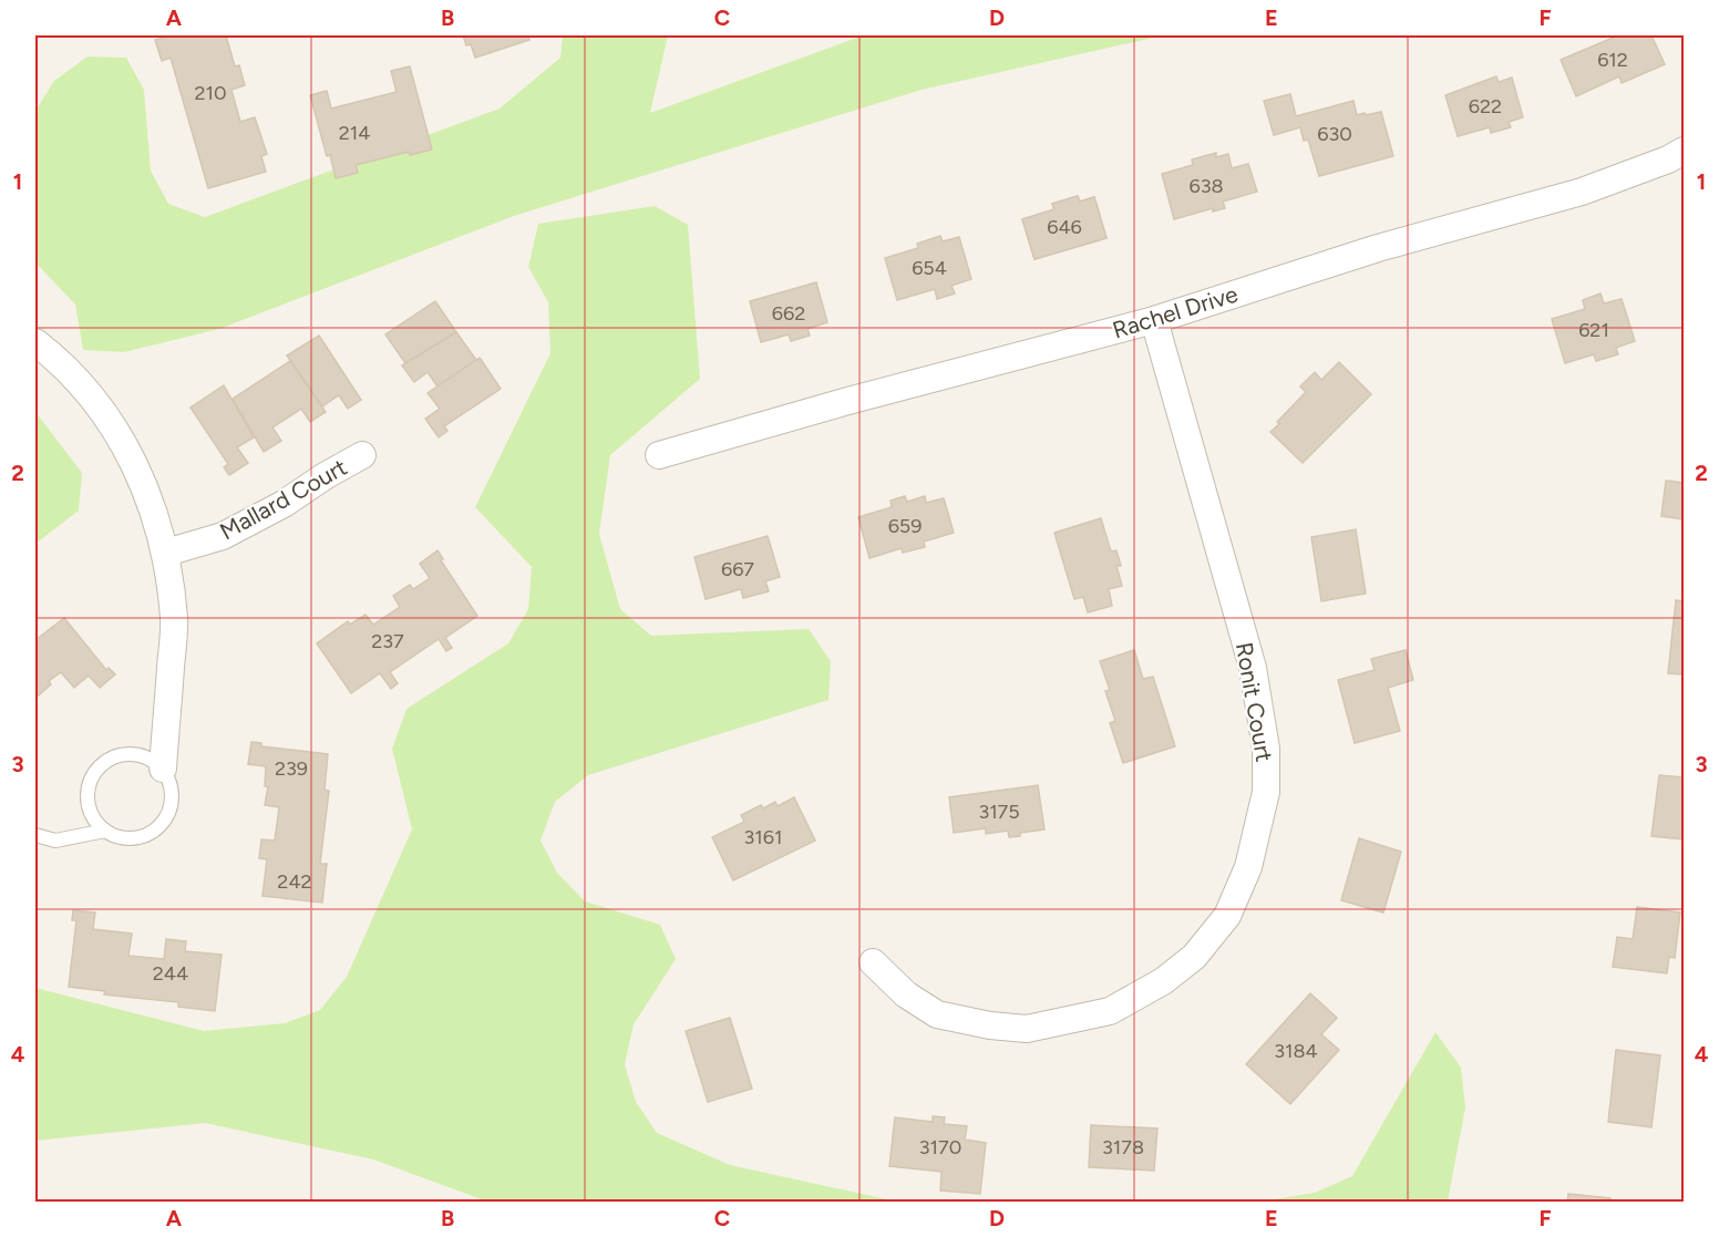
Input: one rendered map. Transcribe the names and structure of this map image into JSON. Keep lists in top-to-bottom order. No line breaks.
{"streets":{"street":["Rachel Drive","Mallard Court","Ronit Court"]},"crossings":[["Rachel Drive","Ronit Court"]],"house_numbers":["612","210","622","214","630","638","646","654","662","621","659","667","237","239","3175","3161","242","244","3184","3170","3178"],"grid":{"columns":["A","B","C","D","E","F"],"rows":["1","2","3","4"]}}
